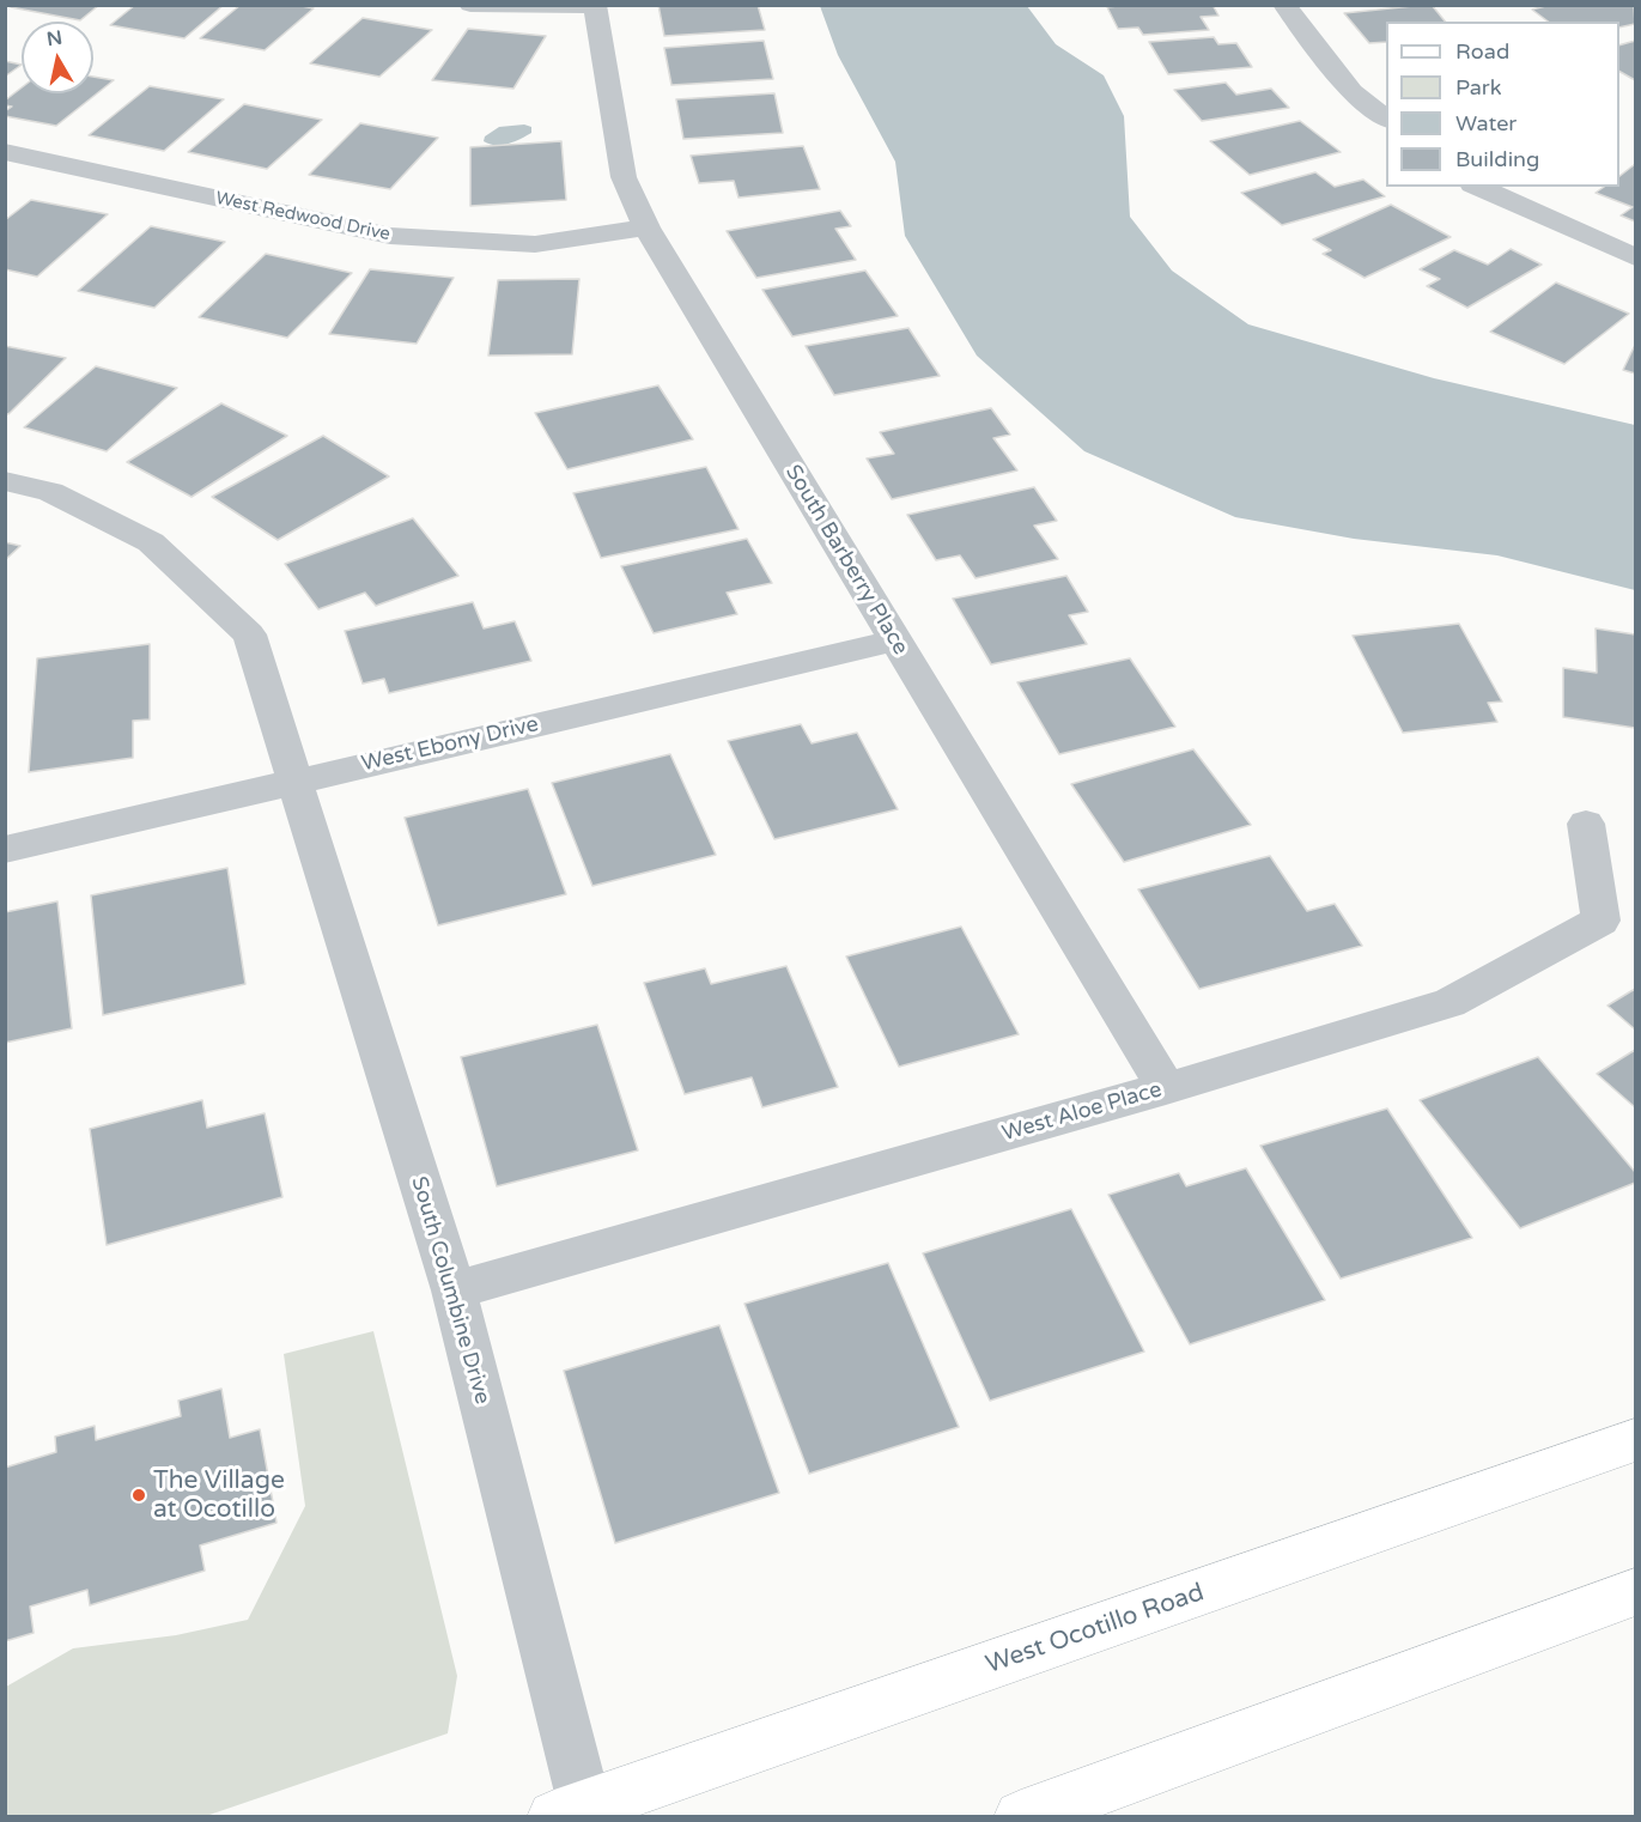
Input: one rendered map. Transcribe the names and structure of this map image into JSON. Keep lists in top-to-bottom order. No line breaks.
{"streets":{"main road":["West Ocotillo Road"],"street":["West Redwood Drive","South Barberry Place","West Ebony Drive","West Aloe Place","South Columbine Drive"]},"crossings":[["West Redwood Drive","South Barberry Place"],["South Barberry Place","West Ebony Drive"],["South Barberry Place","West Aloe Place"],["West Ebony Drive","South Columbine Drive"],["West Aloe Place","South Columbine Drive"],["South Columbine Drive","West Ocotillo Road"]],"places":["The Village at Ocotillo"],"legend":["Road","Park","Water","Building"],"north":"top"}
